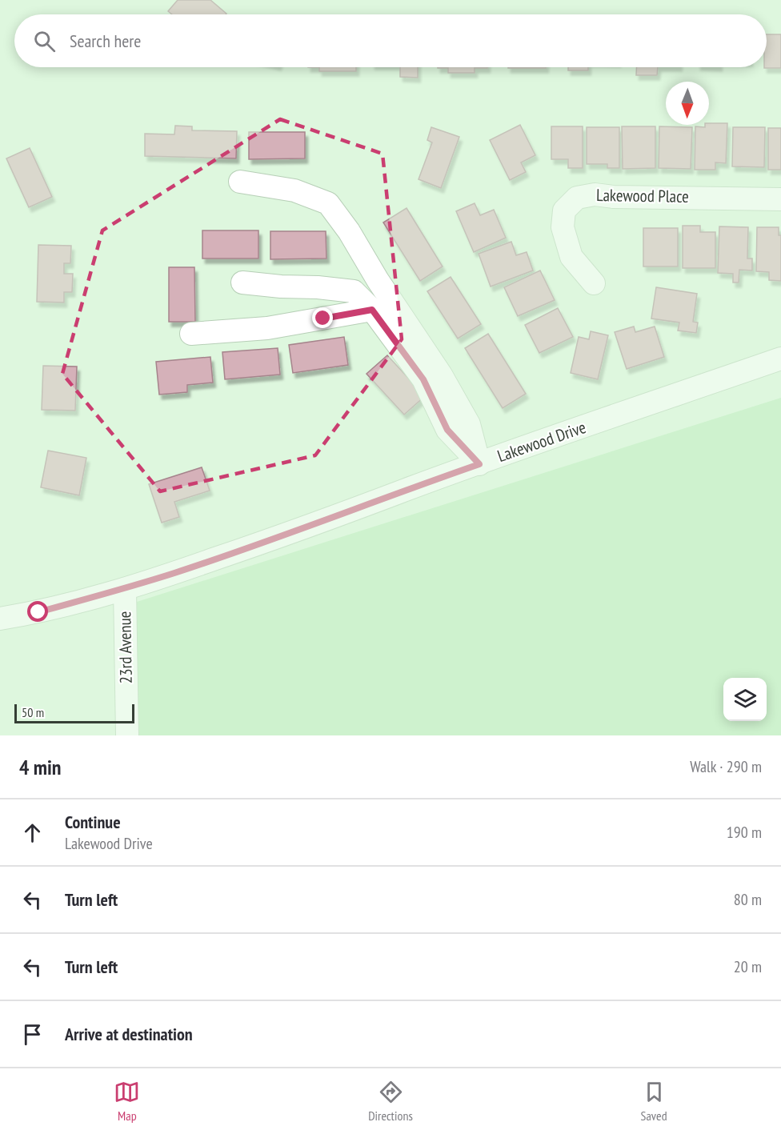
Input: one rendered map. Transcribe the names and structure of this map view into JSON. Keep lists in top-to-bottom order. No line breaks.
{"streets":{"street":["Lakewood Place","Lakewood Drive","23rd Avenue"]},"crossings":[["Lakewood Drive","23rd Avenue"]],"scale_bar":"50 m","north":"bottom","page":{"search":"Search here","scale":"50 m","heading":["4 min","Walk · 290 m"],"list":[["Continue","Lakewood Drive","190 m"],["Turn left","80 m"],["Turn left","20 m"],"Arrive at destination"],"nav":["Map","Directions","Saved"]}}
